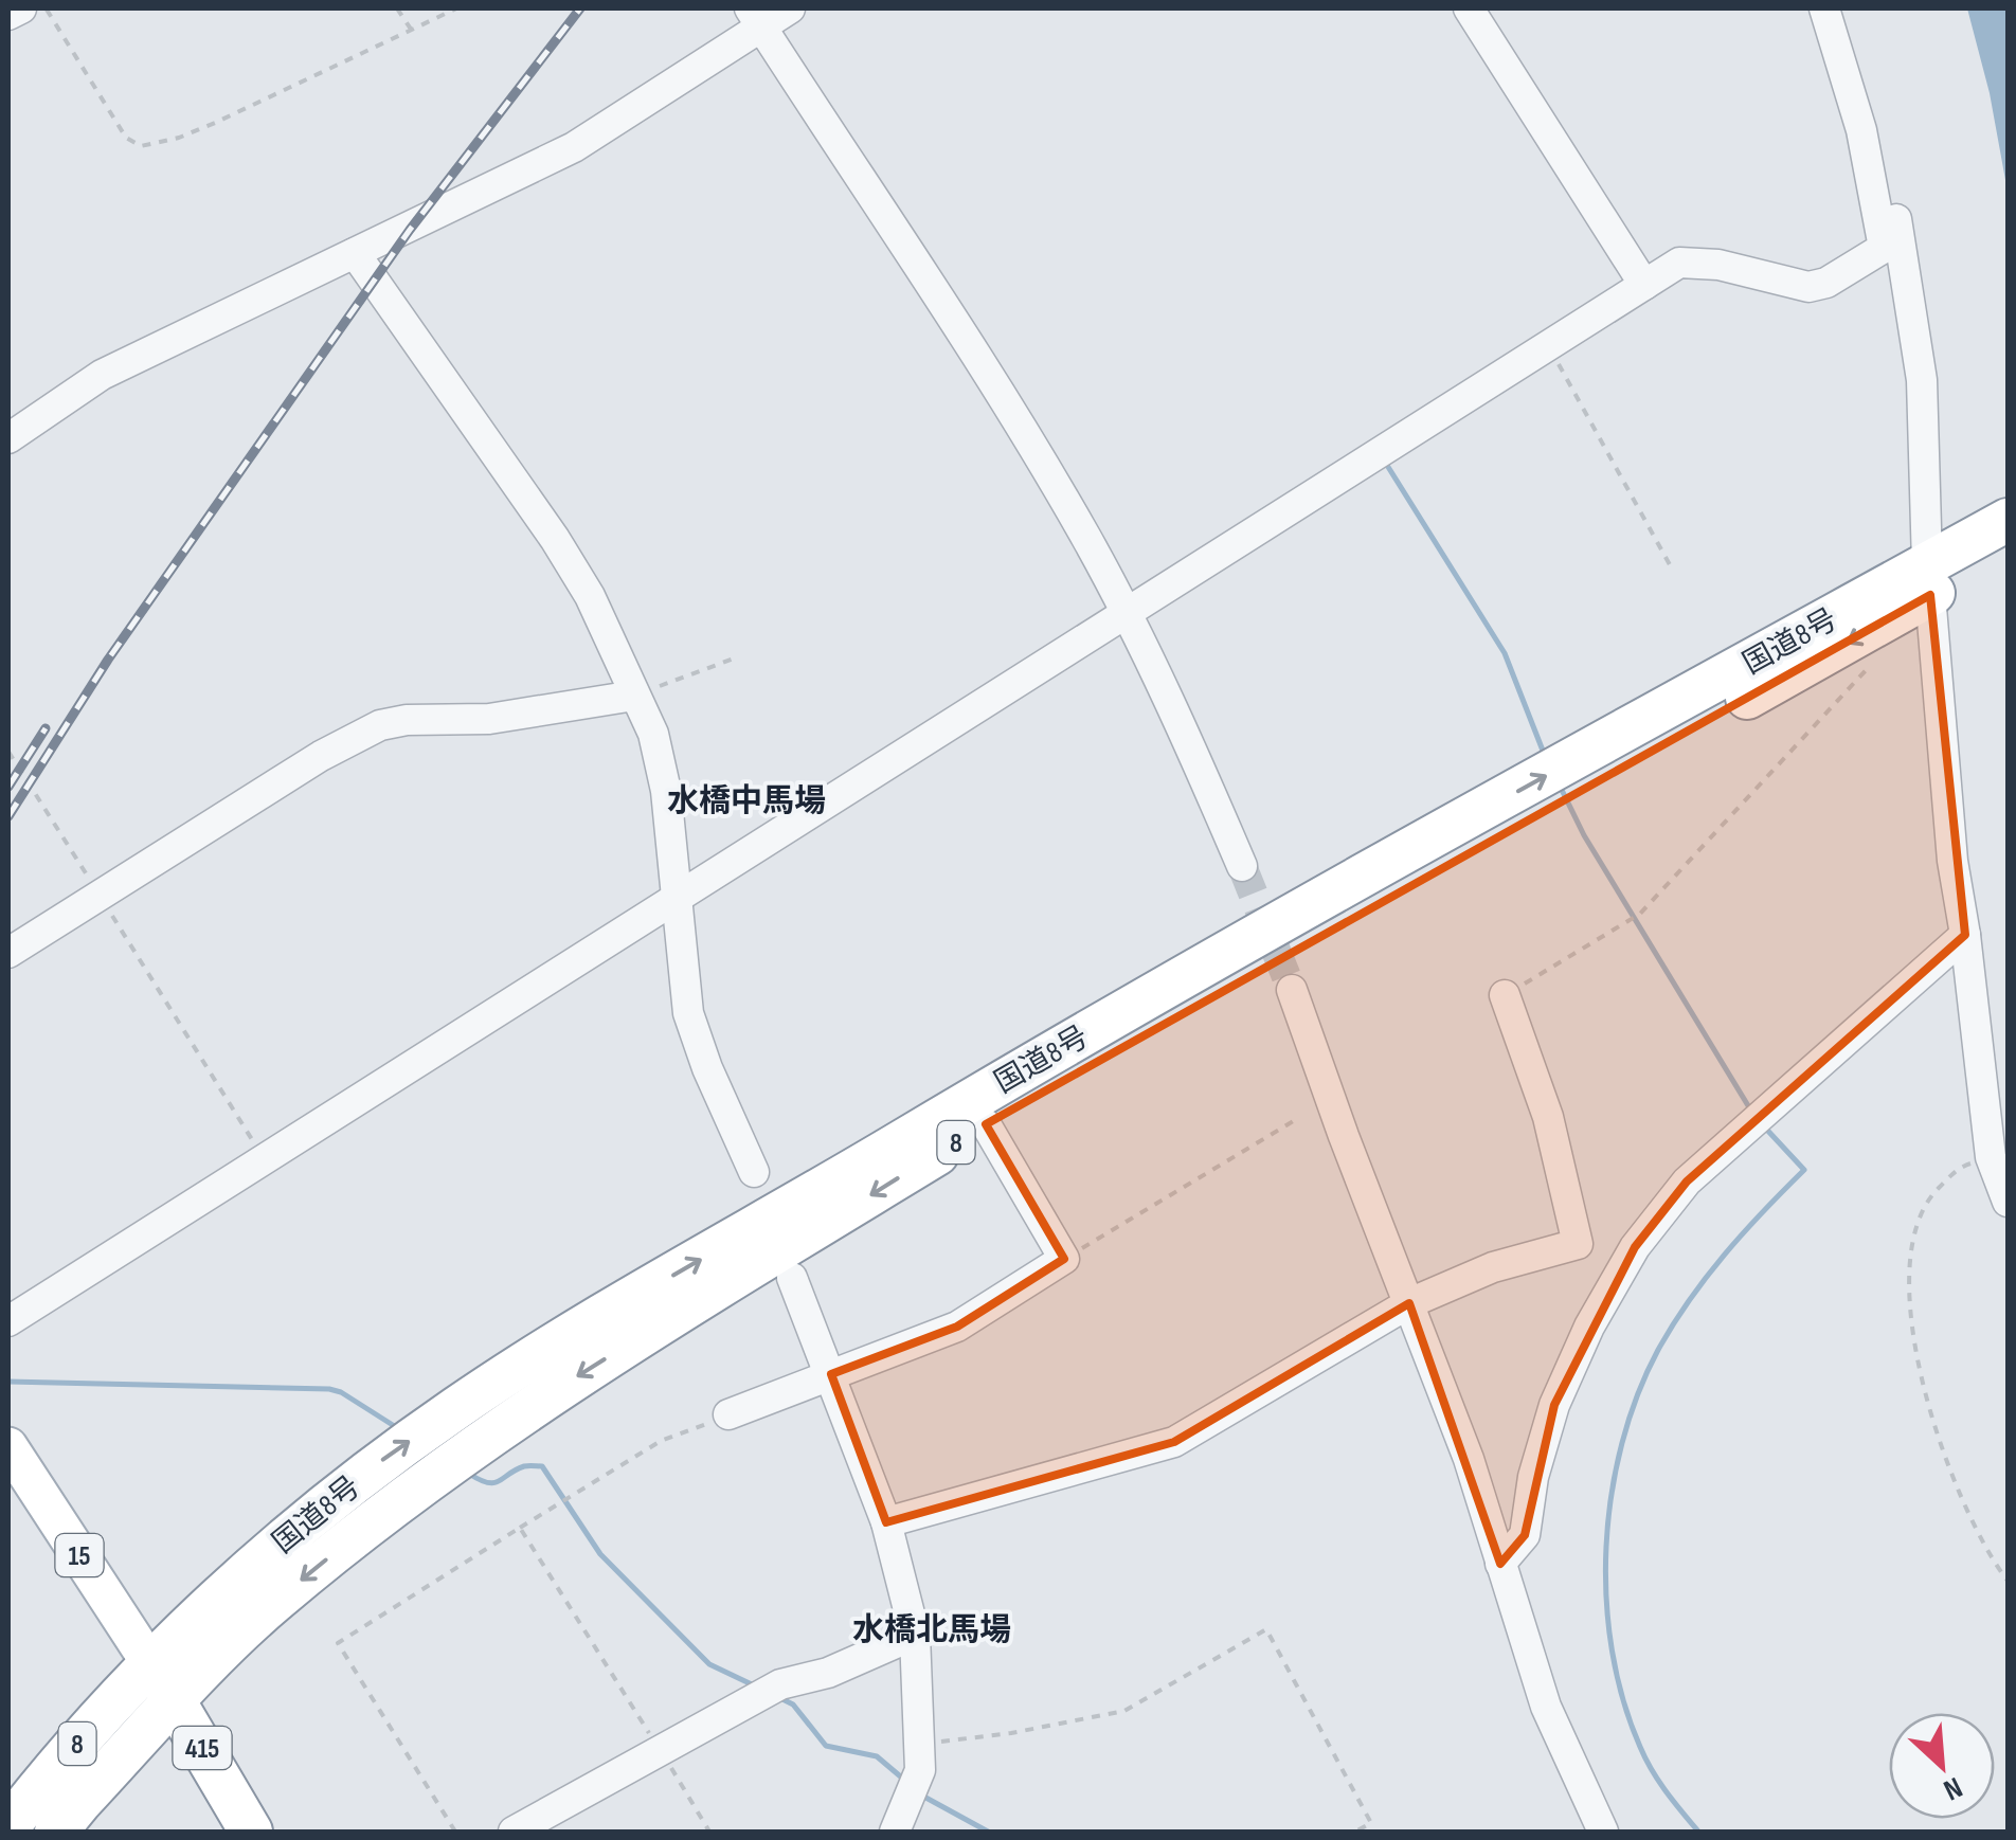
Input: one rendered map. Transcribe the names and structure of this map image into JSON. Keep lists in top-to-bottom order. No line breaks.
{"streets":{"highway":["国道8号","8","415"],"main road":["15"]},"crossings":[["国道8号","15"],["国道8号","415"],["15","415"]],"districts":["水橋中馬場","水橋北馬場"],"north":"bottom right"}
